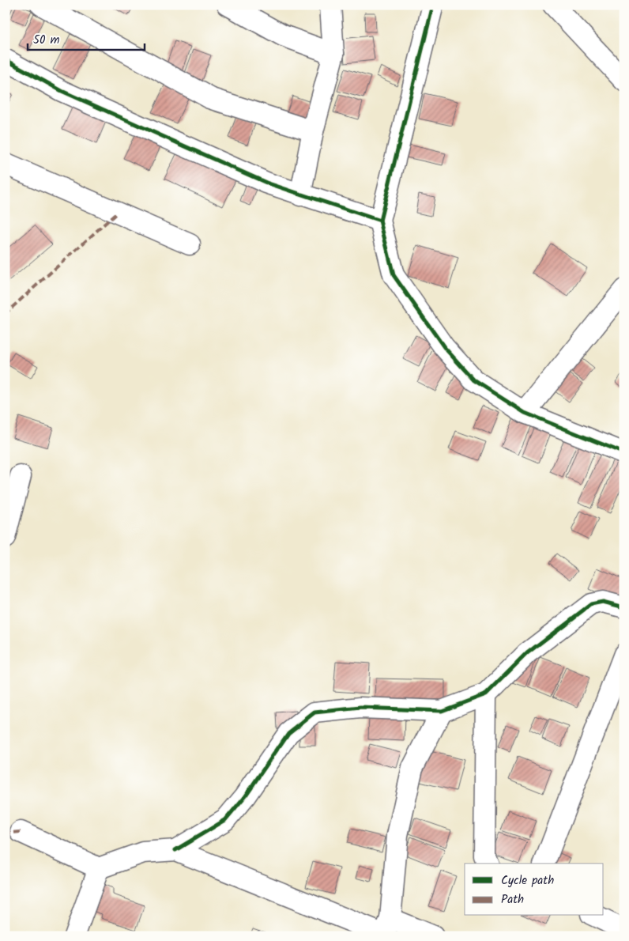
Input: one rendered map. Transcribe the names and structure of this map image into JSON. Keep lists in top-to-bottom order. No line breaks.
{"legend":["Cycle path","Path"],"scale_bar":"50 m"}
